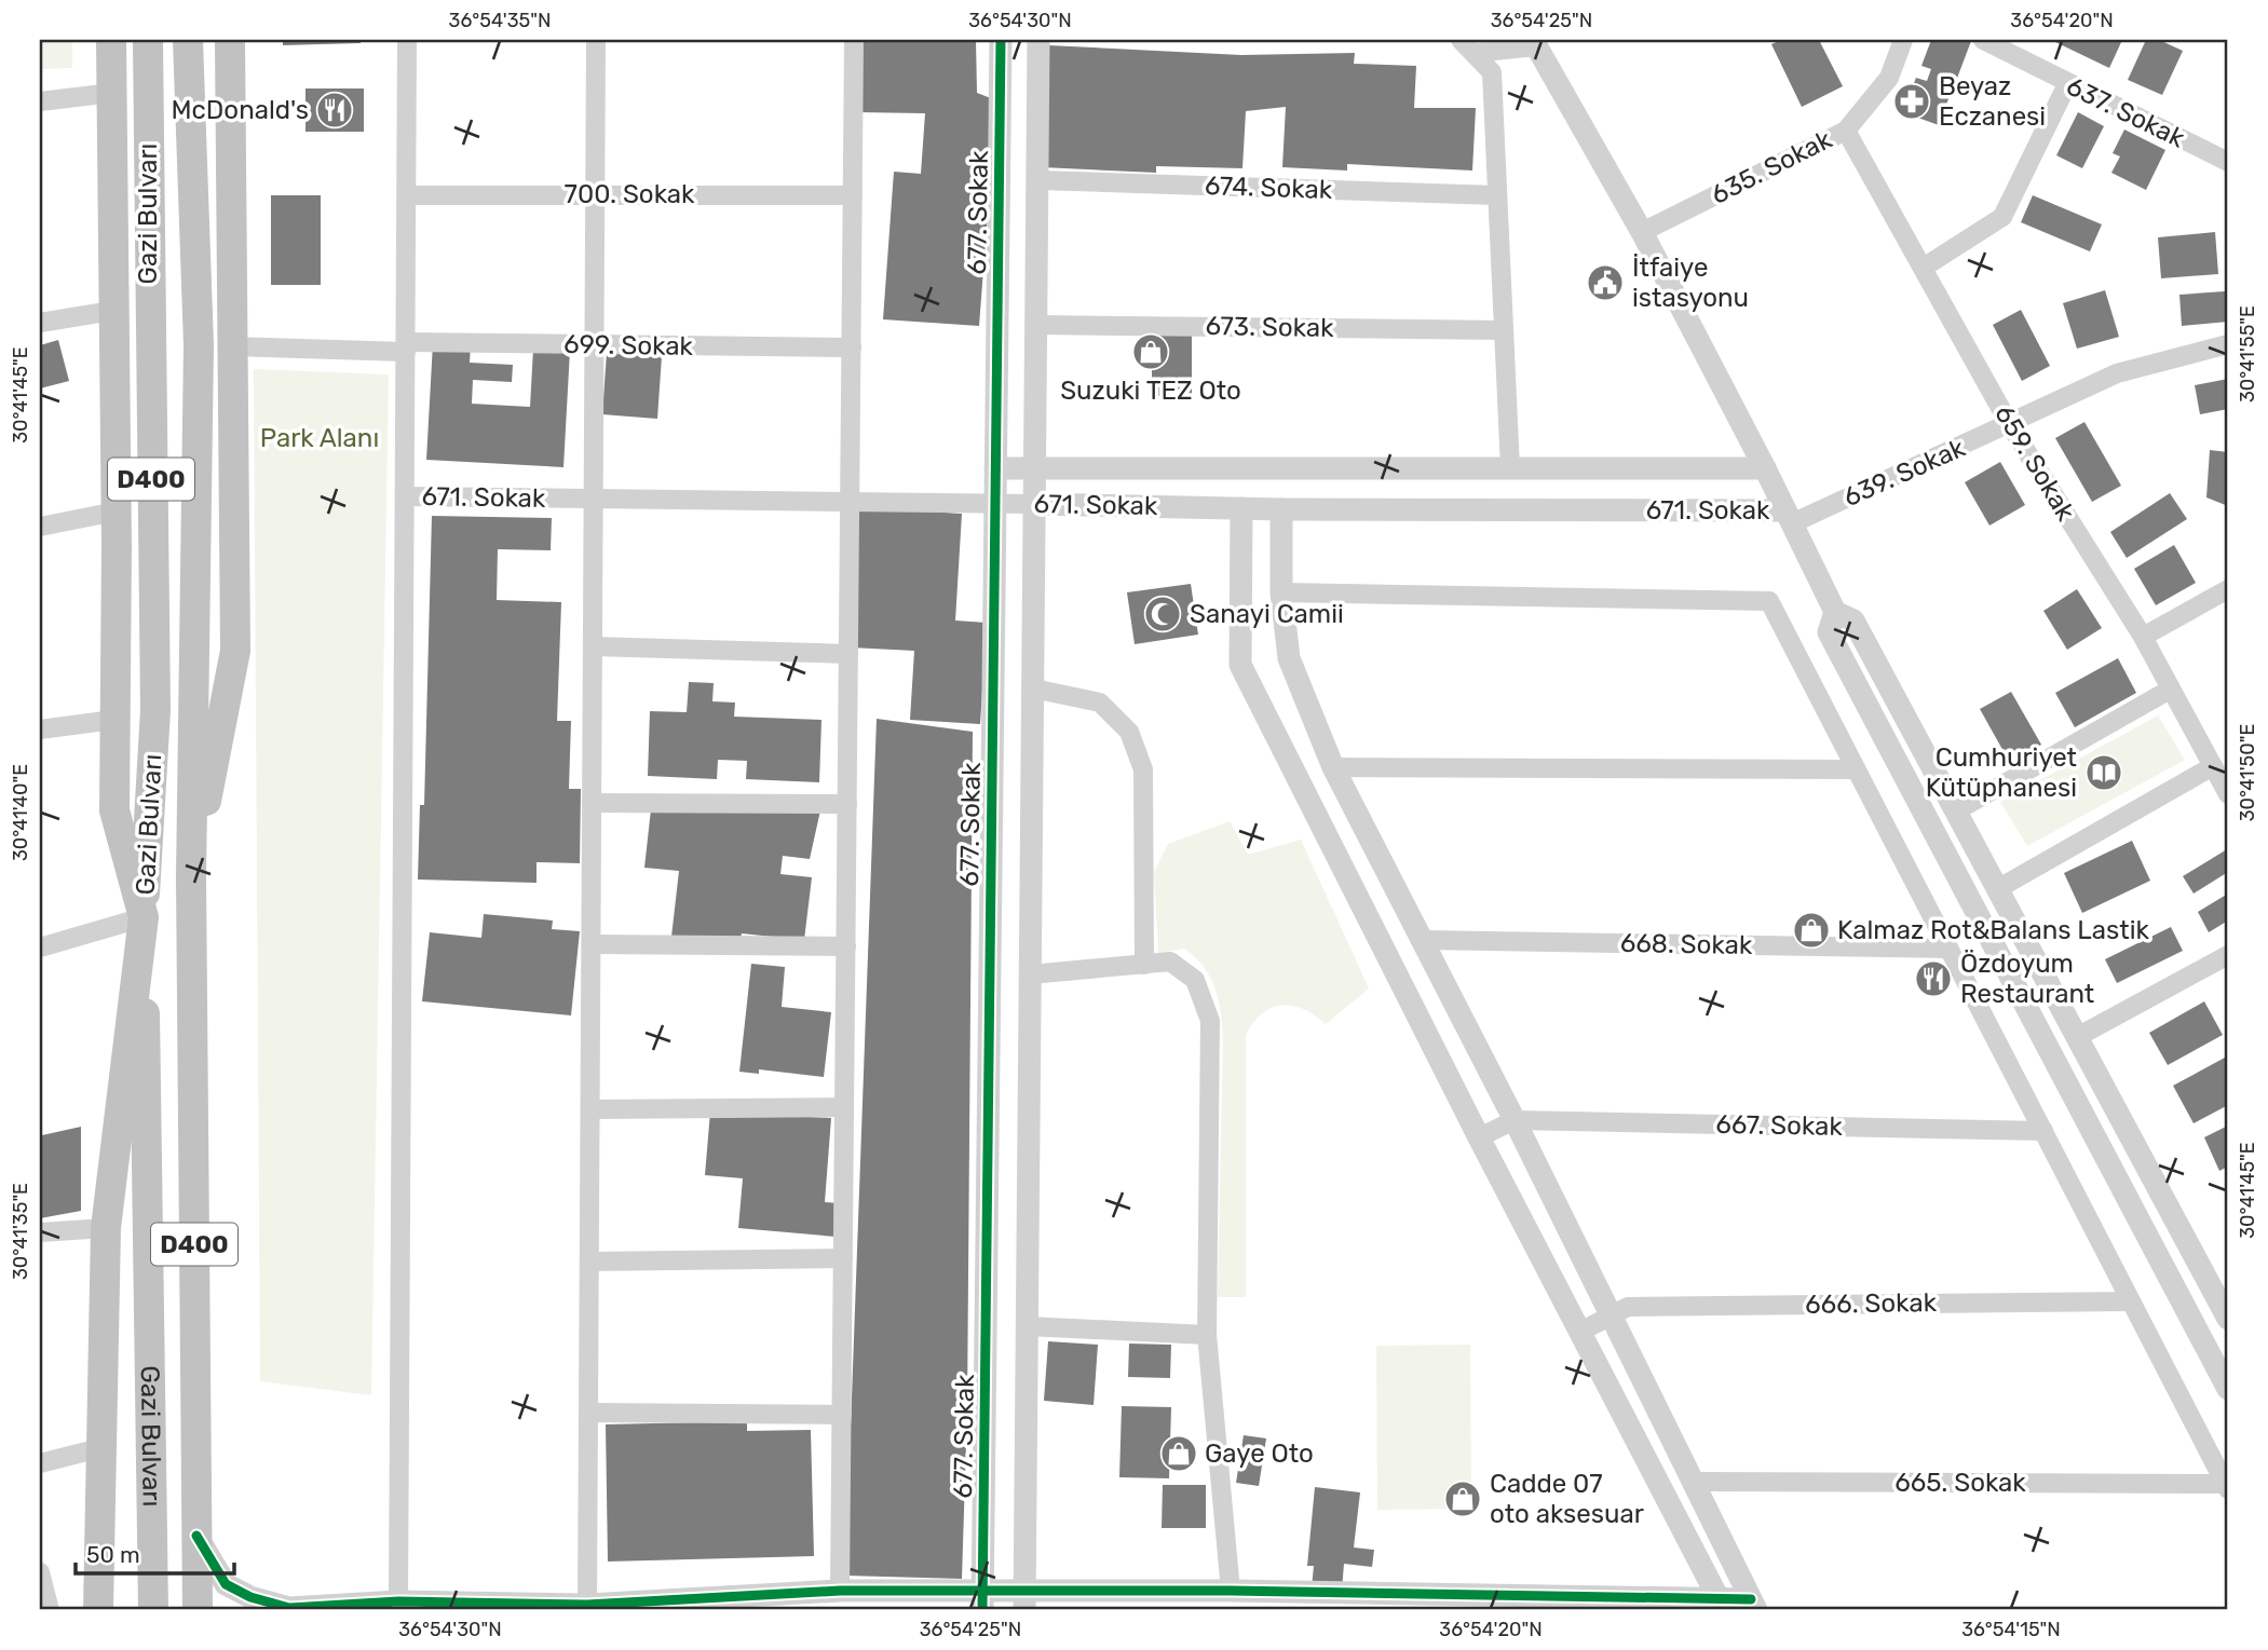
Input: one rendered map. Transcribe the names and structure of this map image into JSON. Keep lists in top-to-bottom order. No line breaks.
{"streets":{"highway":["Gazi Bulvarı","D400"],"street":["637. Sokak","635. Sokak","674. Sokak","700. Sokak","677. Sokak","673. Sokak","699. Sokak","659. Sokak","639. Sokak","671. Sokak","668. Sokak","667. Sokak","666. Sokak","665. Sokak"]},"crossings":[["635. Sokak","659. Sokak"],["677. Sokak","671. Sokak"],["659. Sokak","639. Sokak"],["639. Sokak","671. Sokak"]],"parks":["Park Alanı"],"places":{"pharmacy":["Beyaz Eczanesi"],"restaurant":["McDonald's","Özdoyum Restaurant"],"public building":["İtfaiye istasyonu"],"shop":["Suzuki TEZ Oto","Kalmaz Rot&Balans Lastik","Gaye Oto","Cadde 07 oto aksesuar"],"mosque":["Sanayi Camii"],"library":["Cumhuriyet Kütüphanesi"]},"scale_bar":"50 m","coordinates":["36°54'35\"N","36°54'30\"N","36°54'25\"N","36°54'20\"N","30°41'55\"E","30°41'45\"E","30°41'50\"E","30°41'40\"E","30°41'35\"E","36°54'15\"N"]}
